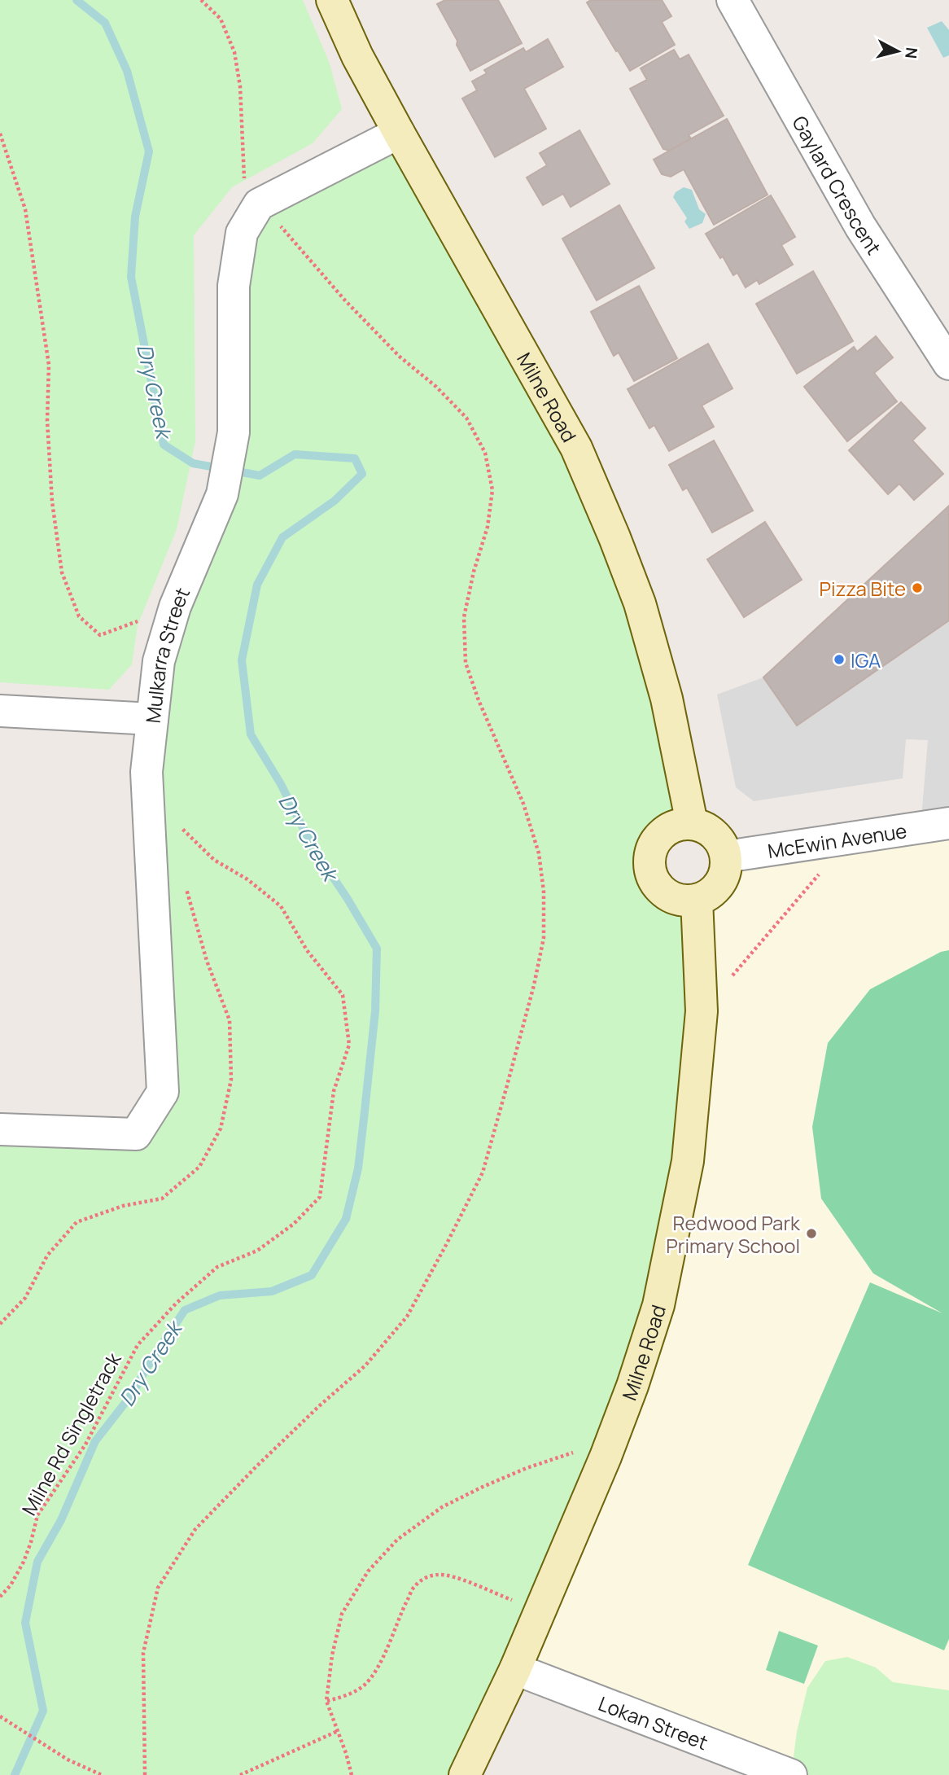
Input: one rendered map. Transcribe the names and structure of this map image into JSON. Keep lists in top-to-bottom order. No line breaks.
{"streets":{"main road":["Milne Road"],"street":["Gaylard Crescent","Mulkarra Street","McEwin Avenue","Lokan Street"],"path":["Milne Rd Singletrack"]},"crossings":[["Milne Road","McEwin Avenue"],["Milne Road","Lokan Street"]],"water":["Dry Creek"],"places":["Pizza Bite","IGA","Redwood Park Primary School"],"north":"right"}
